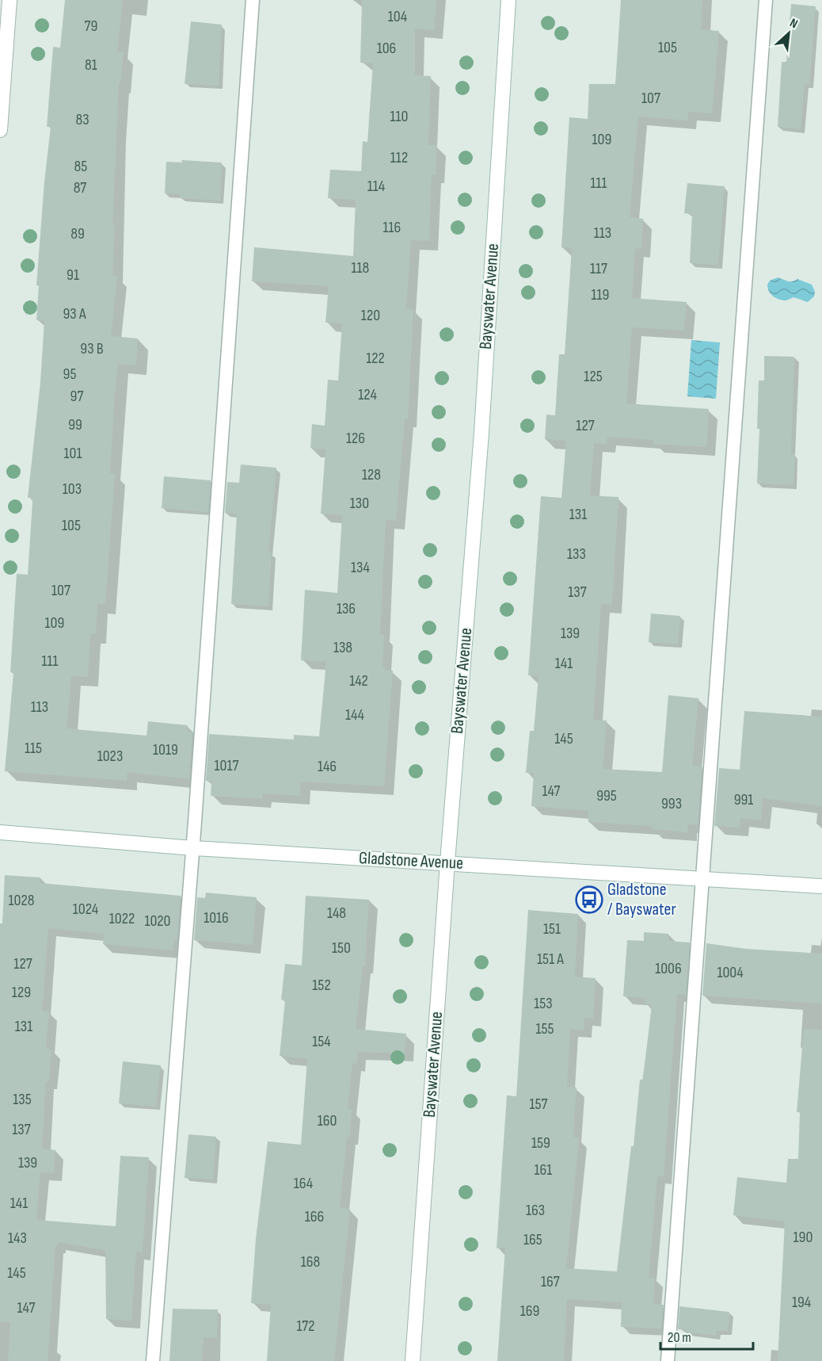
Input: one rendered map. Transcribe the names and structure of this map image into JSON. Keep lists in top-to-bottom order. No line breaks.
{"streets":{"street":["Bayswater Avenue","Gladstone Avenue"]},"crossings":[["Bayswater Avenue","Gladstone Avenue"]],"places":{"bus stop":["Gladstone / Bayswater"]},"house_numbers":["104","79","105","106","81","107","110","83","109","112","85","111","114","87","116","113","89","118","117","91","119","93 A","120","93 B","122","95","125","124","97","99","127","126","101","128","103","130","131","105","133","134","107","137","136","109","139","138","111","141","142","113","144","145","115","1019","1023","1017","146","147","995","991","993","1028","1024","148","1016","1022","1020","151","150","151 A","127","1006","1004","152","129","153","131","155","154","135","157","160","137","159","139","161","164","141","163","166","190","143","165","168","145","167","194","147","169","172"],"scale_bar":"20 m","north":"top right"}
